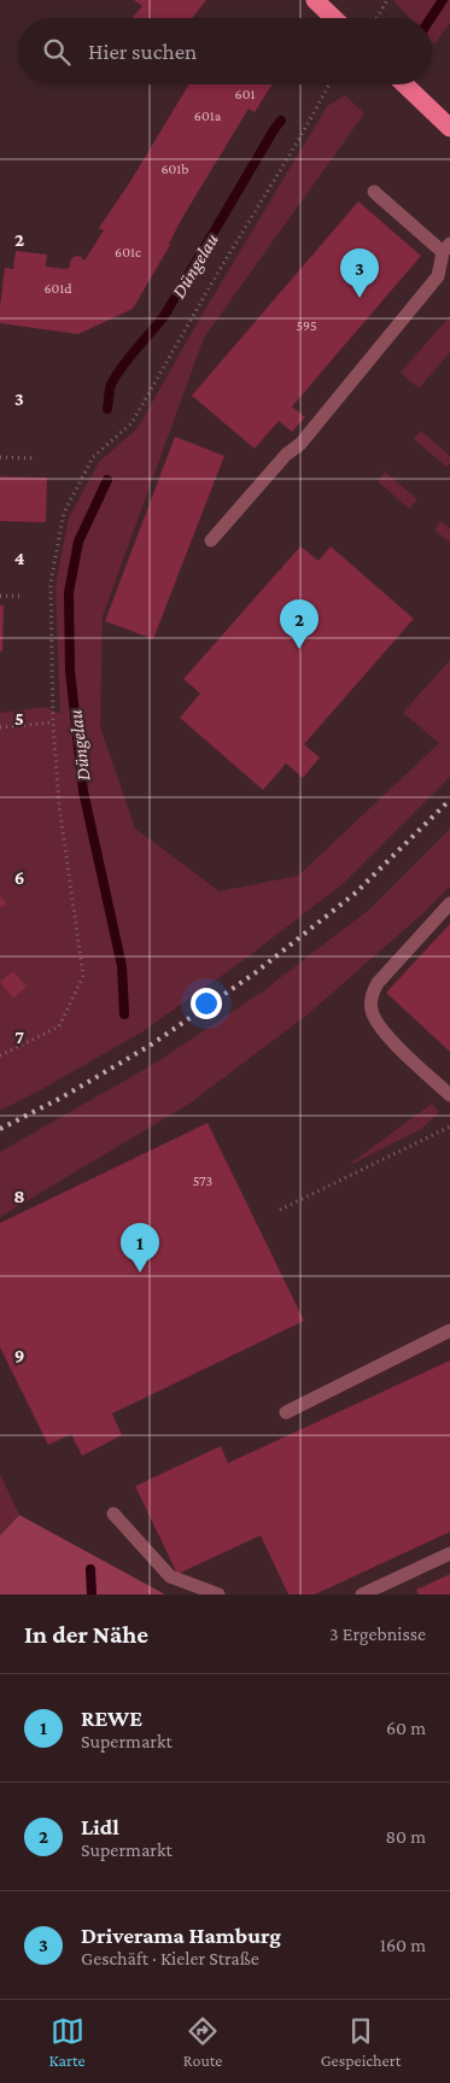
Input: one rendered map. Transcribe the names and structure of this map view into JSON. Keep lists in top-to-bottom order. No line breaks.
{"water":["Düngelau"],"house_numbers":["601","601a","601b","601c","601d","595","573"],"page":{"search":"Hier suchen","pins":["3","2","1"],"heading":["In der Nähe","3 Ergebnisse"],"list":[{"mark":"1","name":"REWE","note":"Supermarkt","value":"60 m"},{"mark":"2","name":"Lidl","note":"Supermarkt","value":"80 m"},{"mark":"3","name":"Driverama Hamburg","note":"Geschäft · Kieler Straße","value":"160 m"}],"nav":["Karte","Route","Gespeichert"]},"grid":{"rows":["2","3","4","5","6","7","8","9"]}}
